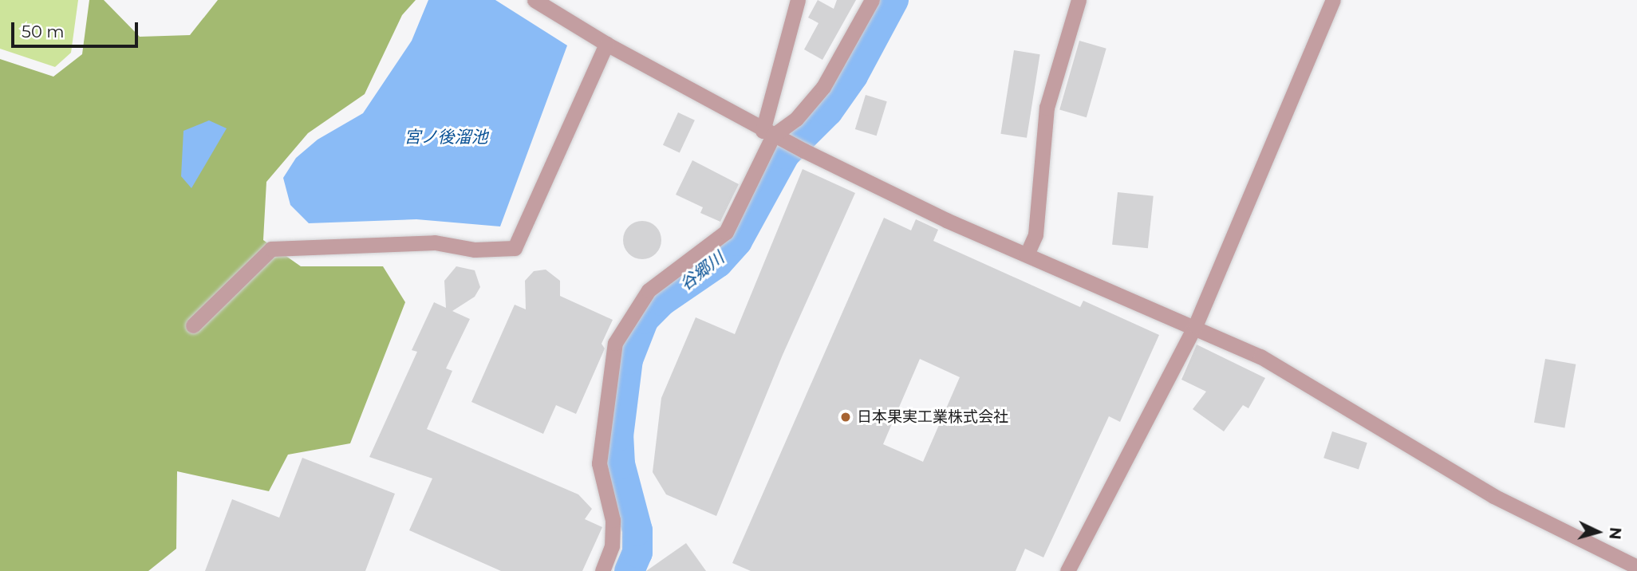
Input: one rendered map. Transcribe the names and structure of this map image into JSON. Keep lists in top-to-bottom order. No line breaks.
{"water":["宮ノ後溜池","谷郷川"],"places":["日本果実工業株式会社"],"scale_bar":"50 m","north":"right"}
